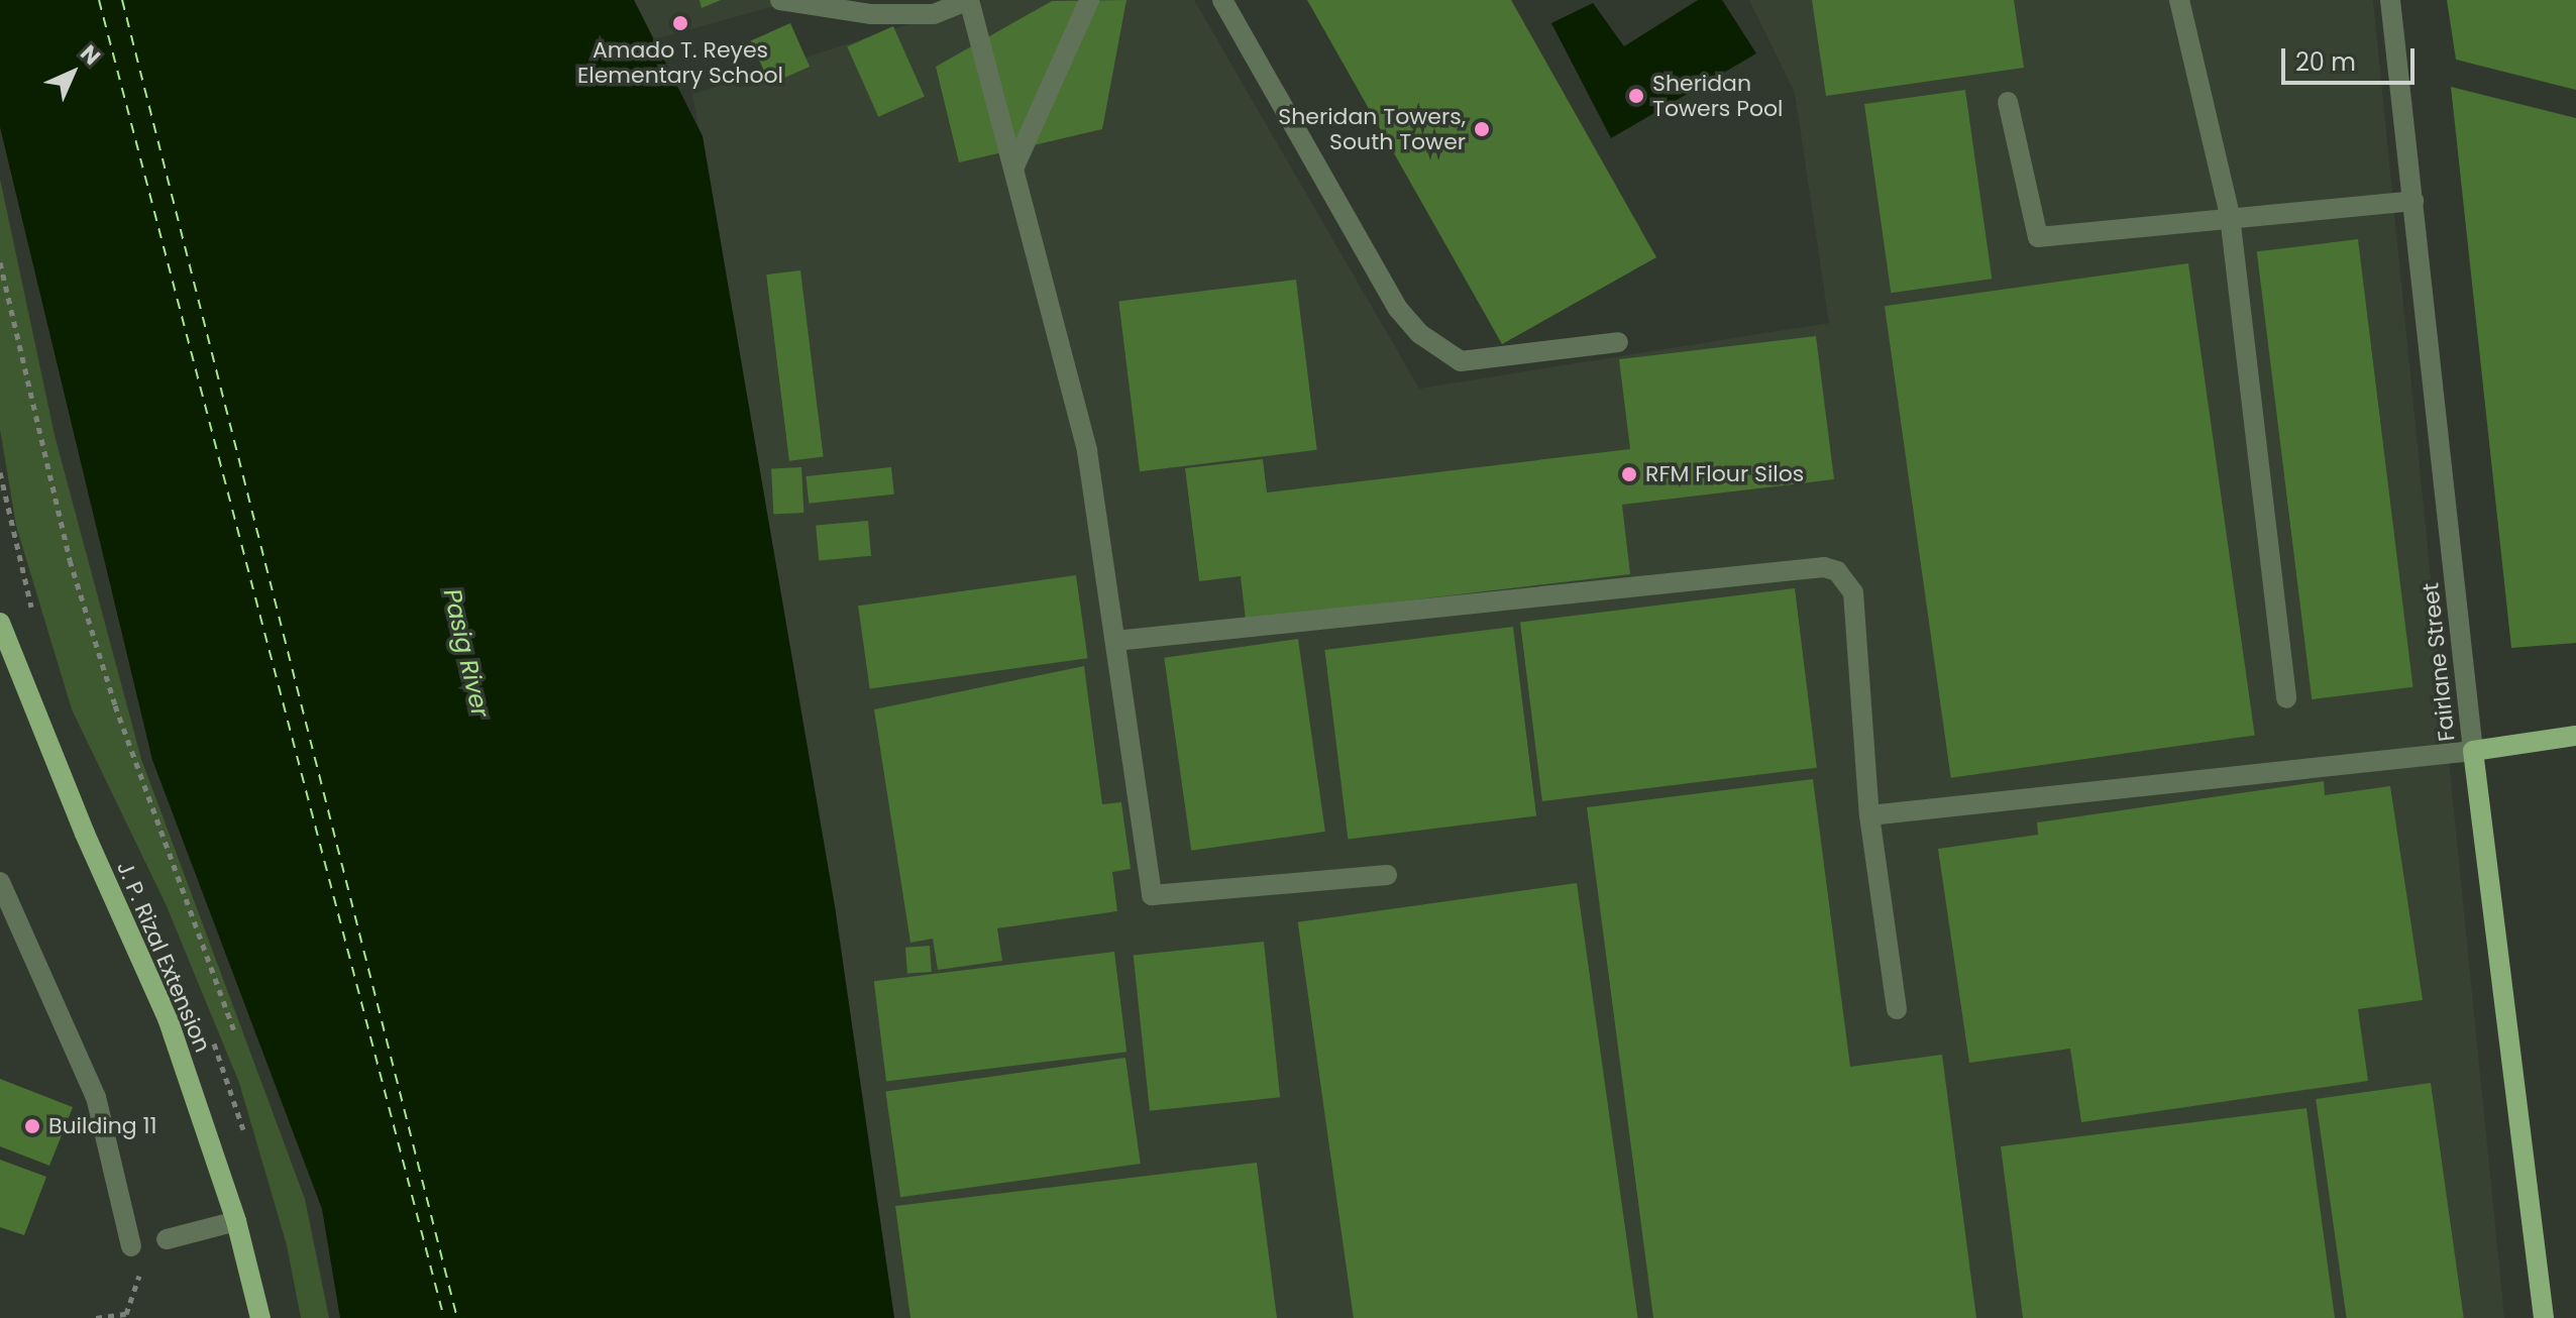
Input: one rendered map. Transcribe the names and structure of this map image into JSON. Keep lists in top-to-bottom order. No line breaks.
{"streets":{"main road":["Fairlane Street","J. P. Rizal Extension"]},"water":["Pasig River"],"places":["Amado T. Reyes Elementary School","Sheridan Towers Pool","Sheridan Towers, South Tower","RFM Flour Silos","Building 11"],"scale_bar":"20 m","north":"top right"}
